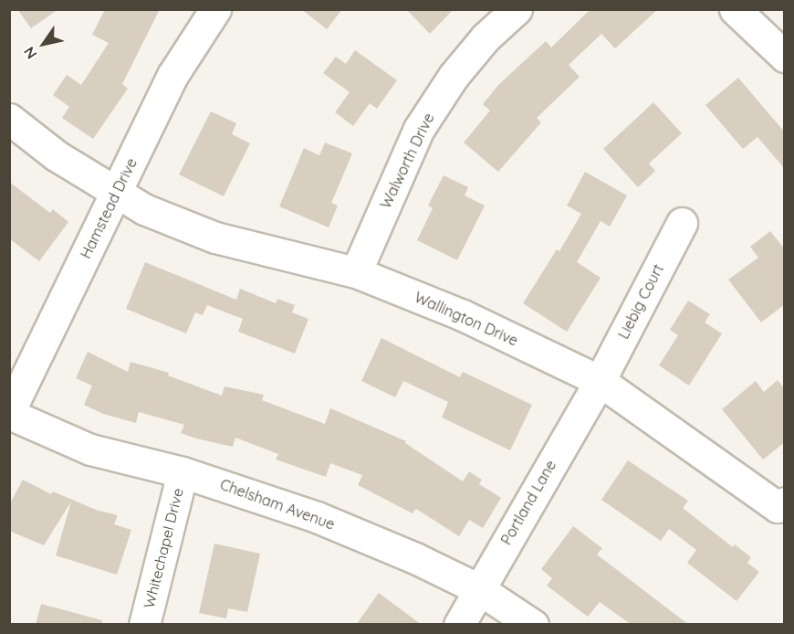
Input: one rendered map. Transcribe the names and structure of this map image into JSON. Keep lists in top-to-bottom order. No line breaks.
{"streets":{"street":["Walworth Drive","Hamstead Drive","Liebig Court","Wallington Drive","Portland Lane","Chelsham Avenue","Whitechapel Drive"]},"crossings":[["Walworth Drive","Wallington Drive"],["Hamstead Drive","Wallington Drive"],["Hamstead Drive","Chelsham Avenue"],["Liebig Court","Wallington Drive"],["Liebig Court","Portland Lane"],["Wallington Drive","Portland Lane"],["Portland Lane","Chelsham Avenue"],["Chelsham Avenue","Whitechapel Drive"]],"north":"bottom left"}
